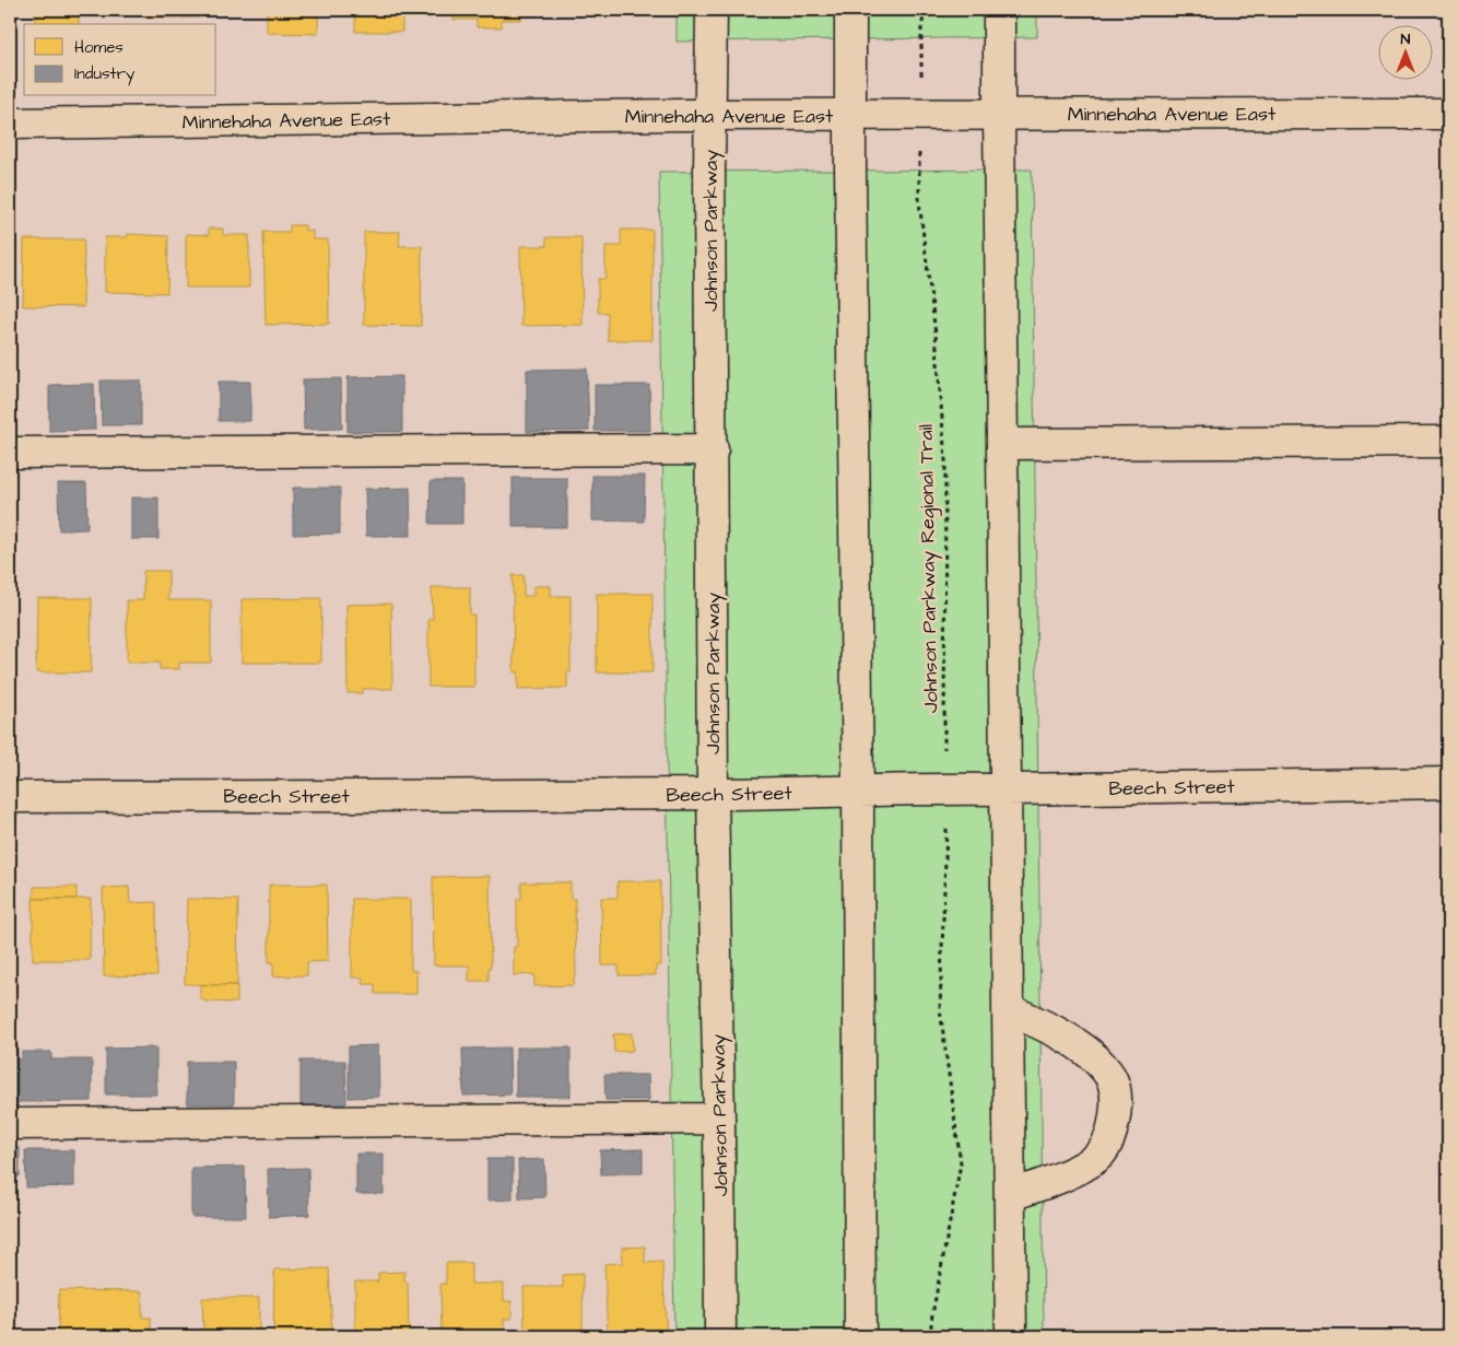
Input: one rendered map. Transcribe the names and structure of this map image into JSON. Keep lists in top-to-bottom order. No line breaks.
{"streets":{"street":["Minnehaha Avenue East","Johnson Parkway","Beech Street"],"path":["Johnson Parkway Regional Trail"]},"crossings":[["Minnehaha Avenue East","Johnson Parkway"],["Johnson Parkway","Beech Street"]],"legend":["Homes","Industry"],"north":"top"}
